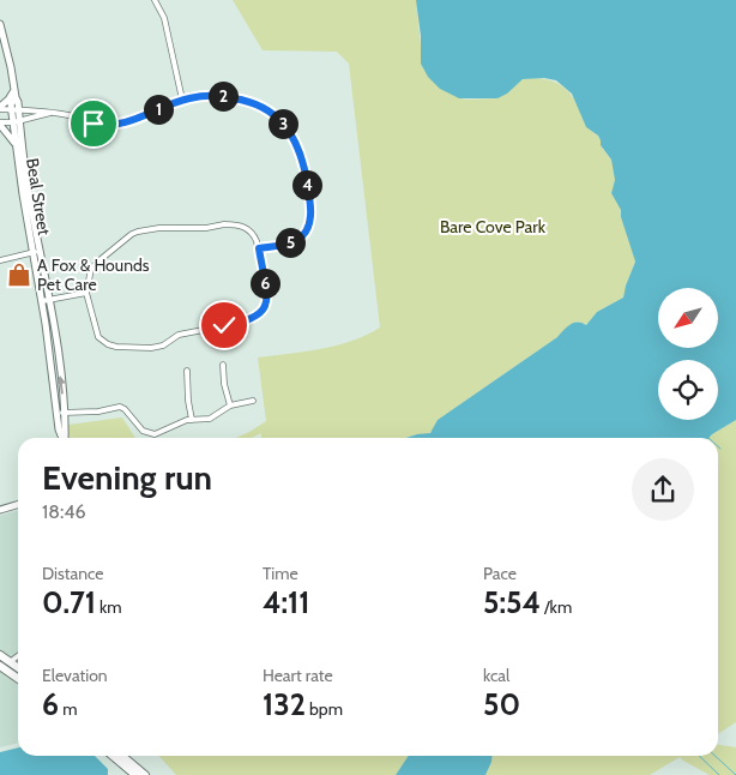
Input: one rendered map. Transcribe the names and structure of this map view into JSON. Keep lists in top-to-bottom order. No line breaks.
{"streets":{"street":["Beal Street"]},"parks":["Bare Cove Park"],"places":{"shop":["A Fox & Hounds Pet Care"]},"north":"bottom left","page":{"pins":["2","1","3","4","5","6"],"heading":["Evening run","18:46"],"stats":[["Distance","0.71 km"],["Time","4:11"],["Pace","5:54 /km"],["Elevation","6 m"],["Heart rate","132 bpm"],["kcal","50"]]}}
